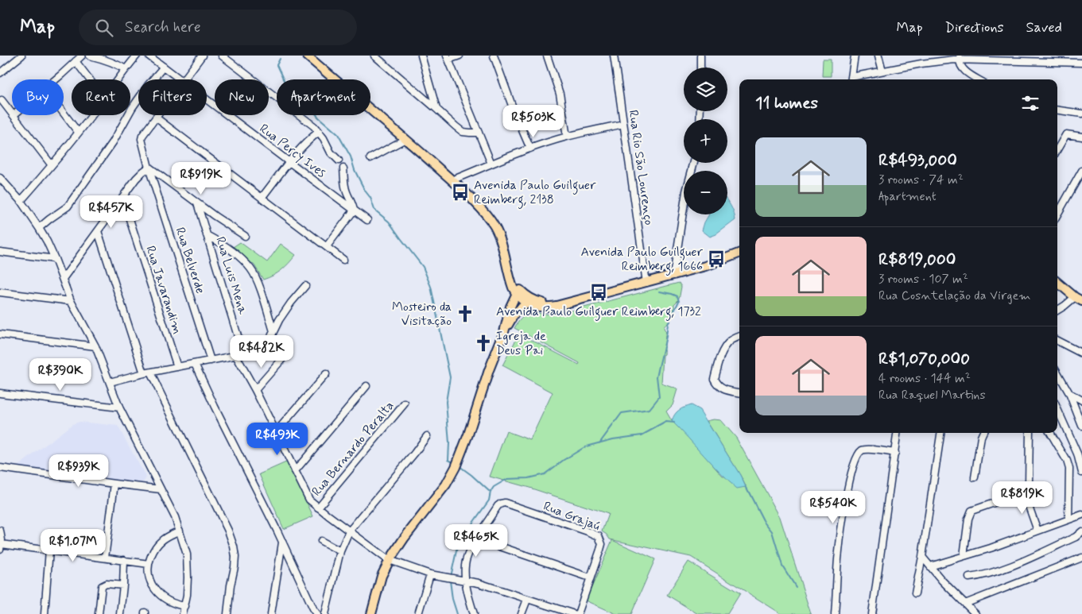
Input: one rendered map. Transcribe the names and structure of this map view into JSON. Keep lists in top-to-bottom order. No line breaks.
{"streets":{"street":["Rua Percy Ives","Rua Rio São Lourenço","Rua Belverde","Rua Luis Mena","Rua Javarandim","Rua Bernardo Peralta","Rua Grajaú"]},"places":{"bus stop":["Avenida Paulo Guilguer Reimberg, 2138","Avenida Paulo Guilguer Reimberg, 1666","Avenida Paulo Guilguer Reimberg, 1732"],"church":["Mosteiro da Visitação","Igreja de Deus Pai"]},"page":{"header":"Map","search":"Search here","nav":["Map","Directions","Saved"],"map_buttons":["+","−"],"chip":["Buy","Rent","Filters","New","Apartment"],"heading":"11 homes","price":["R$503K","R$919K","R$457K","R$482K","R$390K","R$493K","R$939K","R$819K","R$540K","R$465K","R$1.07M"],"list":[{"name":"R$493,000","note":"3 rooms · 74 m² · Apartment"},{"name":"R$819,000","note":"3 rooms · 107 m² · Rua Cosntelação da Virgem"},{"name":"R$1,070,000","note":"4 rooms · 144 m² · Rua Raquel Martins"}]}}
